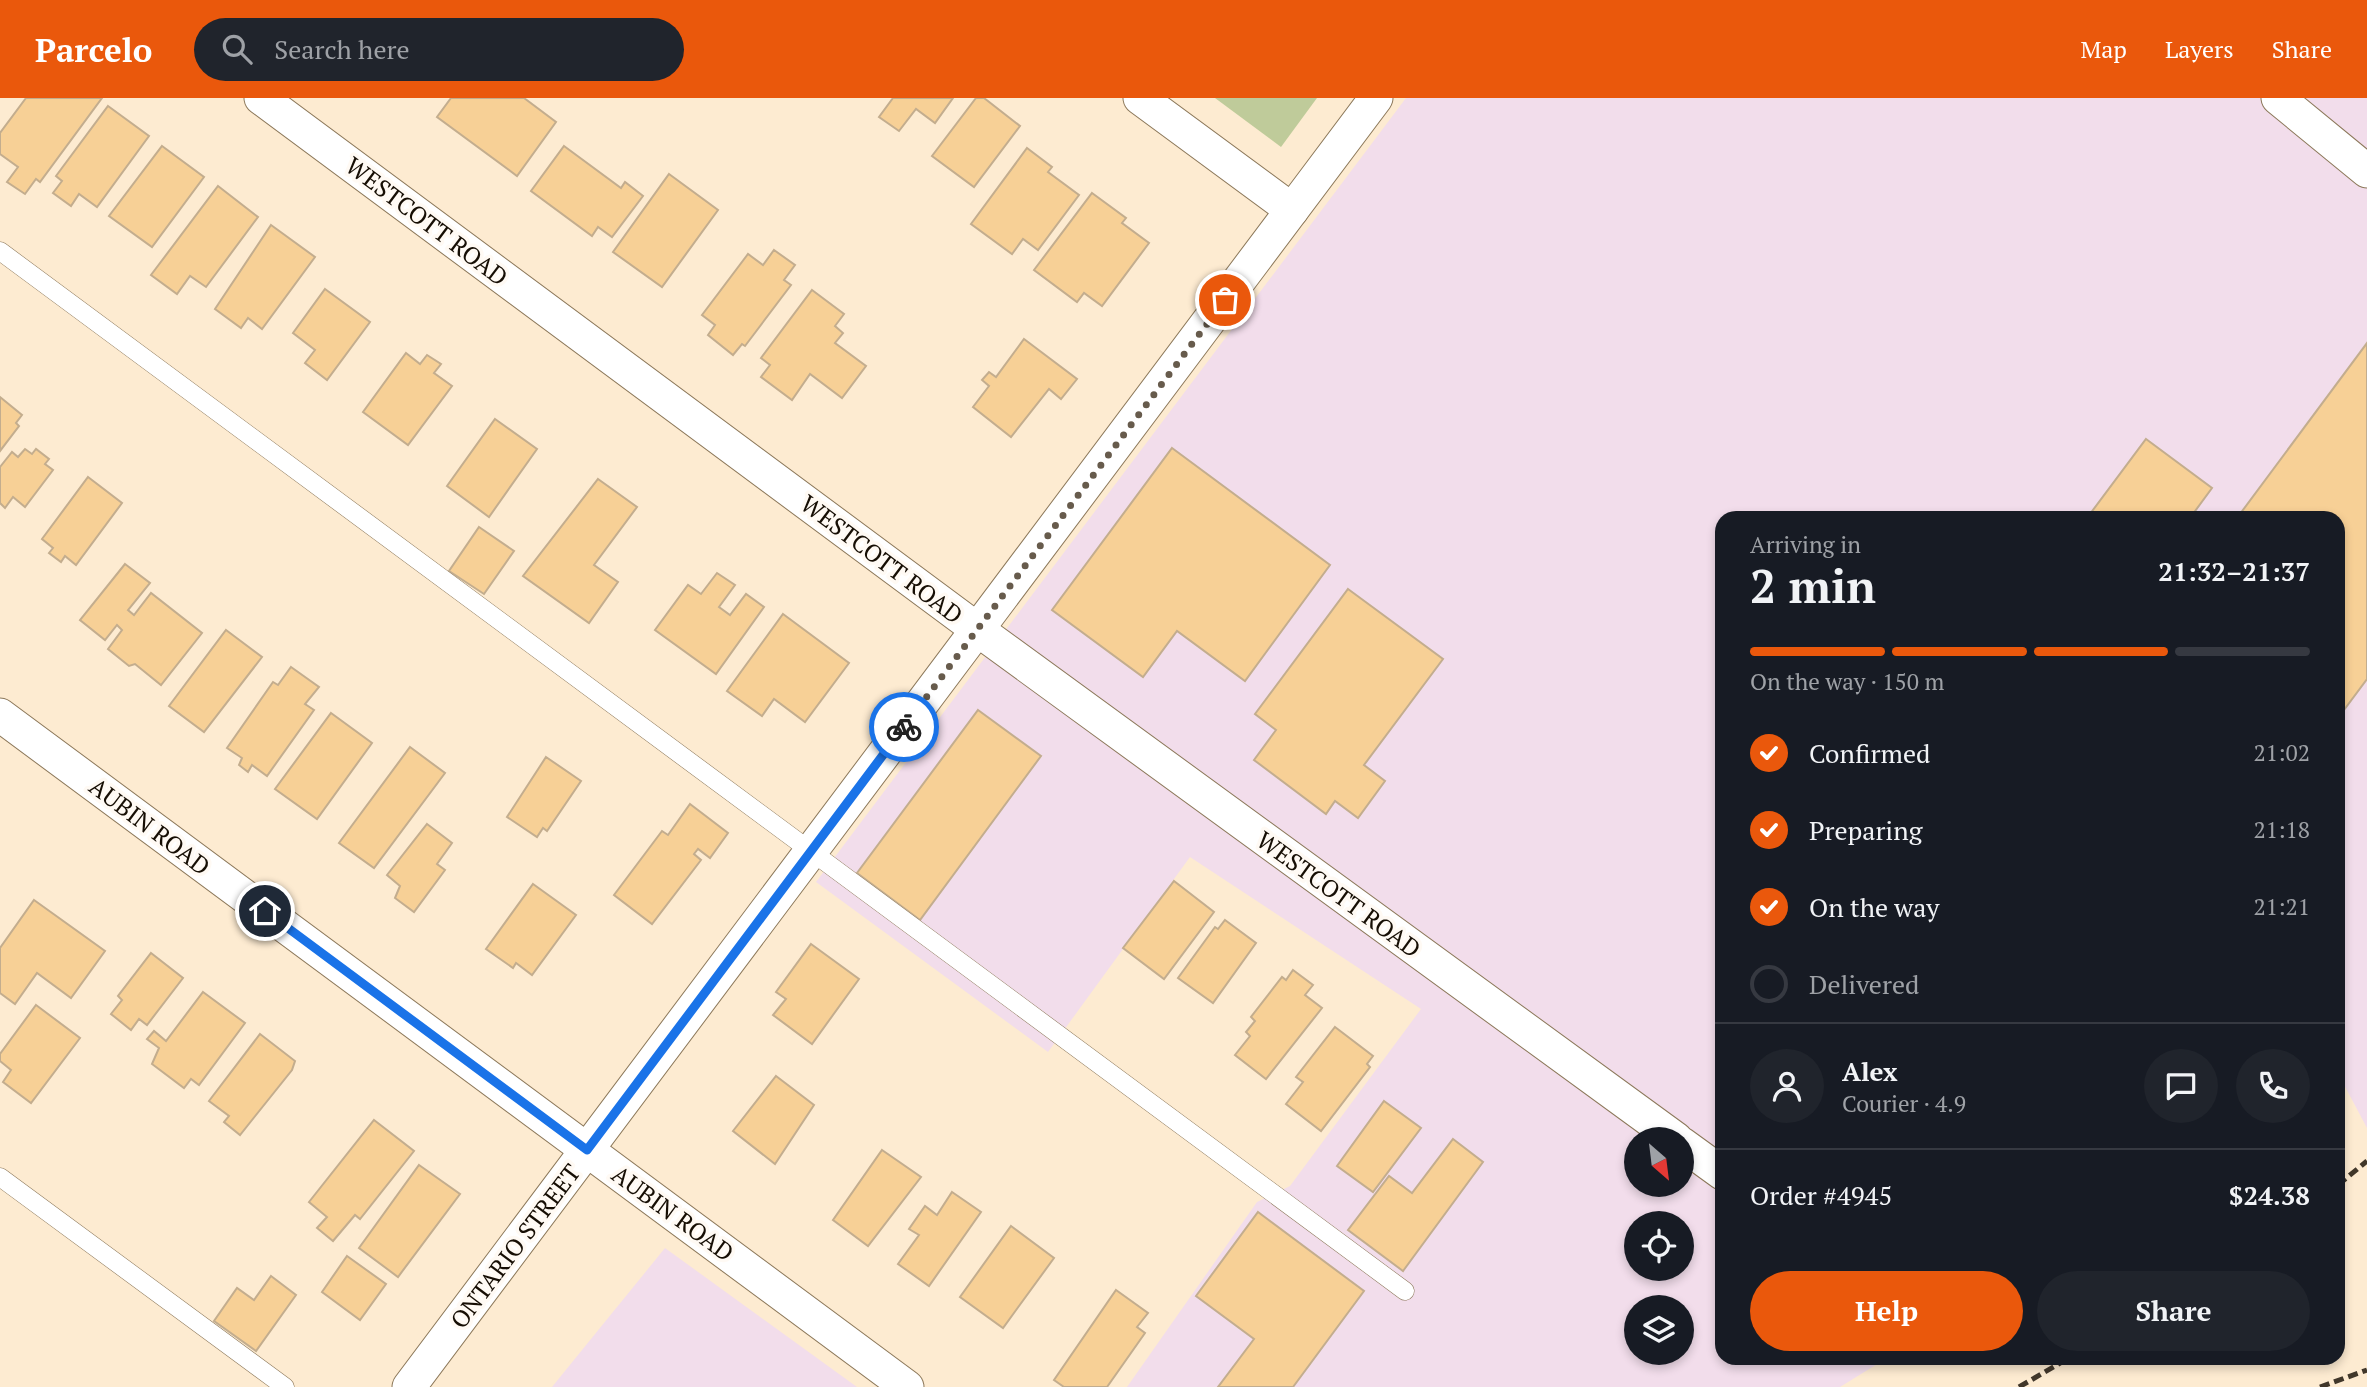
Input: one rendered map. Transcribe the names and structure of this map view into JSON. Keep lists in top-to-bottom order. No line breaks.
{"streets":{"street":["WESTCOTT ROAD","AUBIN ROAD","ONTARIO STREET"]},"crossings":[["WESTCOTT ROAD","ONTARIO STREET"],["AUBIN ROAD","ONTARIO STREET"]],"north":"bottom right","page":{"header":"Parcelo","search":"Search here","nav":["Map","Layers","Share"],"heading":["2 min","Arriving in","21:32–21:37"],"panel":["Alex","Courier · 4.9","Order #4945","$24.38"],"bar":"On the way · 150 m","list":[["Confirmed","21:02"],["Preparing","21:18"],["On the way","21:21"],"Delivered"],"buttons":["Help","Share"]}}
